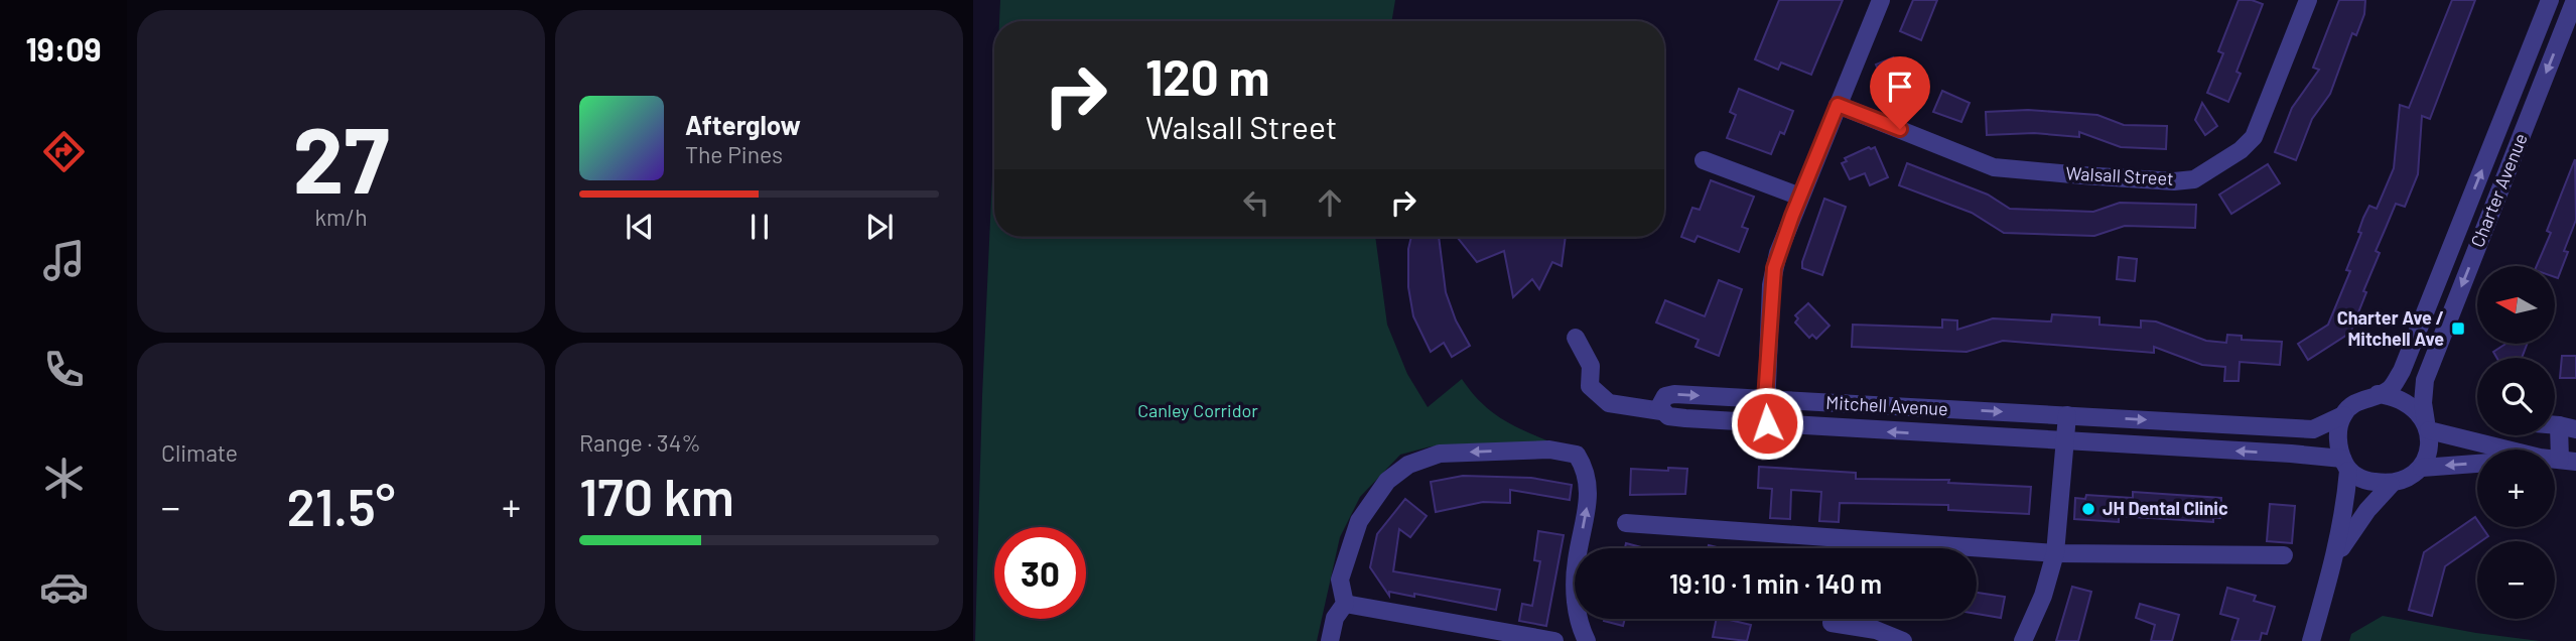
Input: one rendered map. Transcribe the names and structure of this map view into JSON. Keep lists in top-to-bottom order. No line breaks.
{"streets":{"street":["Walsall Street","Charter Avenue","Mitchell Avenue"]},"crossings":[["Charter Avenue","Mitchell Avenue"]],"parks":["Canley Corridor"],"places":{"transit":["Charter Ave / Mitchell Ave"],"other":["JH Dental Clinic"]},"north":"left","page":{"tabs":"19:09","tile":[["27","km/h"],"Climate",["Range · 34%","170 km"]],"turn":["120 m","Walsall Street"],"song":["Afterglow","The Pines"],"map_buttons":["+","−"],"heat":["−","21.5°","+"],"limit":"30","trip":"19:10 · 1 min · 140 m"}}
